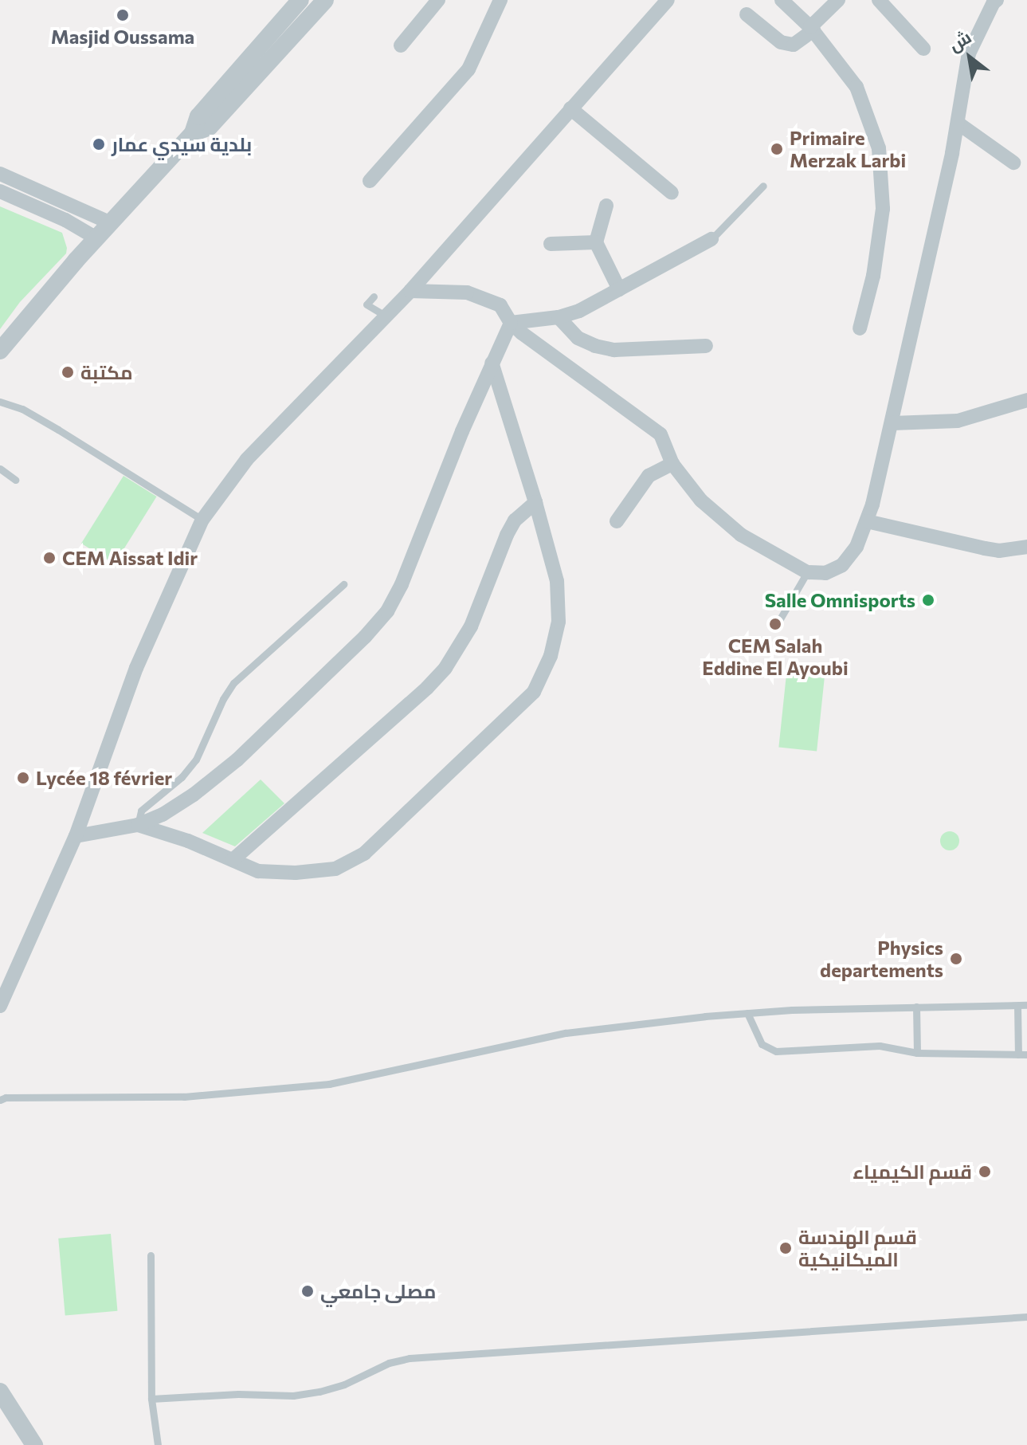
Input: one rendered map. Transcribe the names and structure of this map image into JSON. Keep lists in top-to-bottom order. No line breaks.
{"places":["Masjid Oussama","بلدية سيدي عمار","Primaire Merzak Larbi","مكتبة","CEM Aissat Idir","Salle Omnisports","CEM Salah Eddine El Ayoubi","Lycée 18 février","Physics departements","قسم الكيمياء","قسم الهندسة الميكانيكية","مصلى جامعي"],"north":"top left"}
